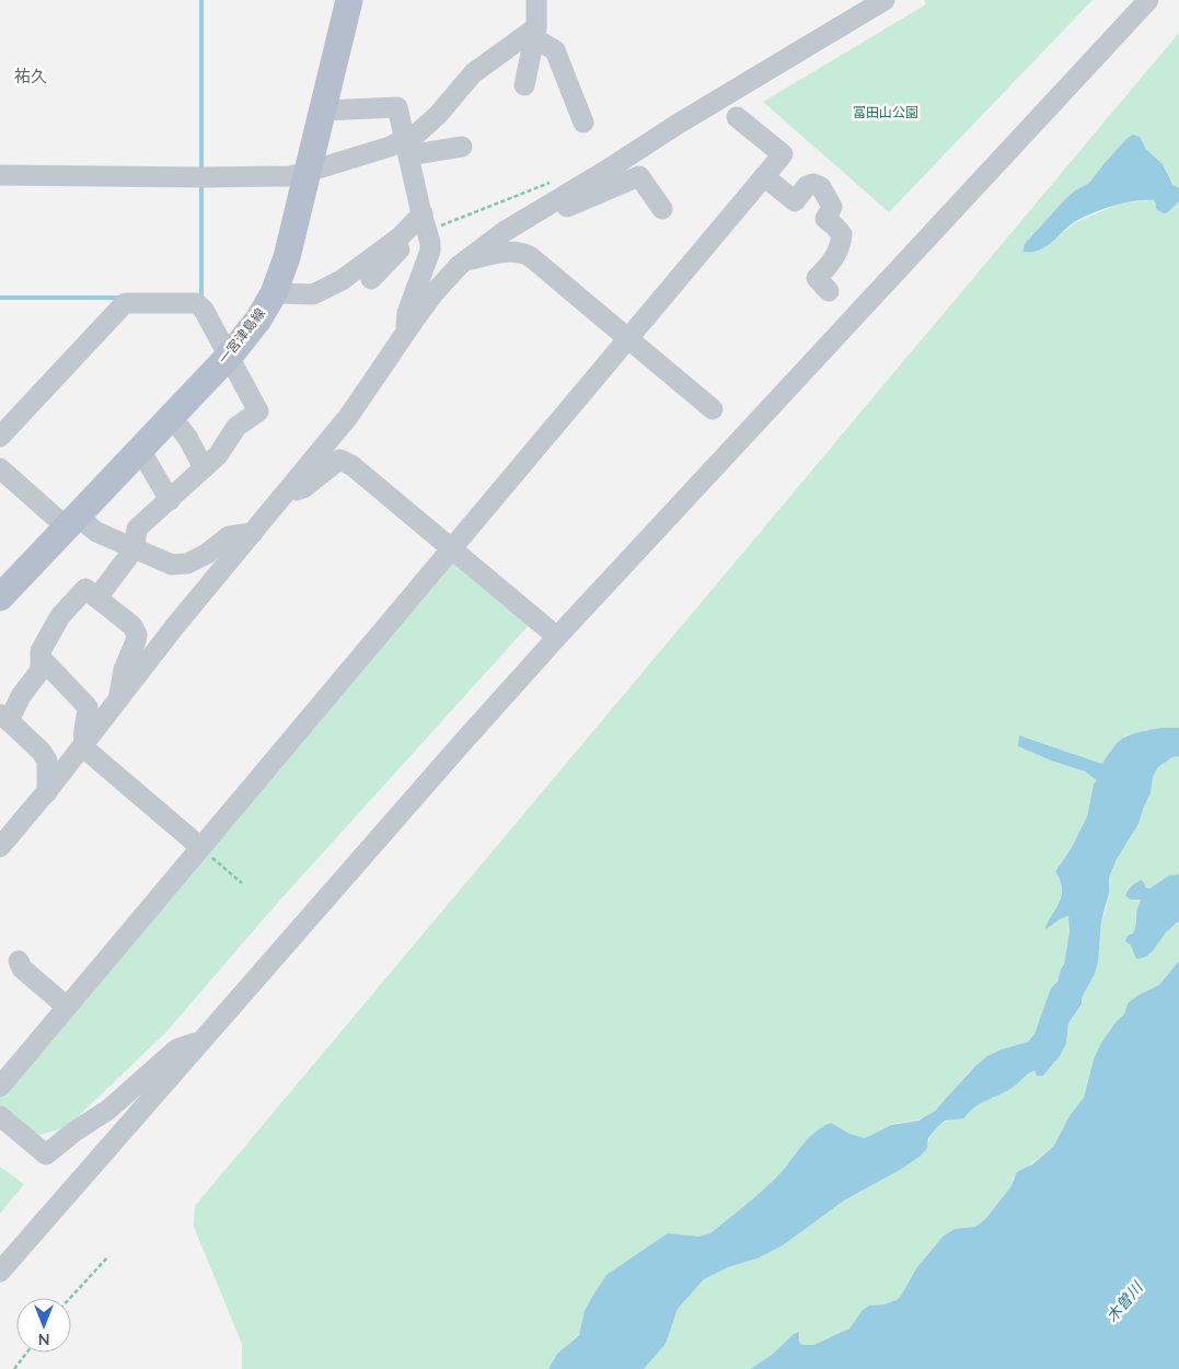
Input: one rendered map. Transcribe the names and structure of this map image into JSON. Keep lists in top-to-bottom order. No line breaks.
{"streets":{"main road":["一宮津島線"]},"districts":["祐久"],"water":["木曽川"],"parks":["冨田山公園"],"north":"bottom"}
